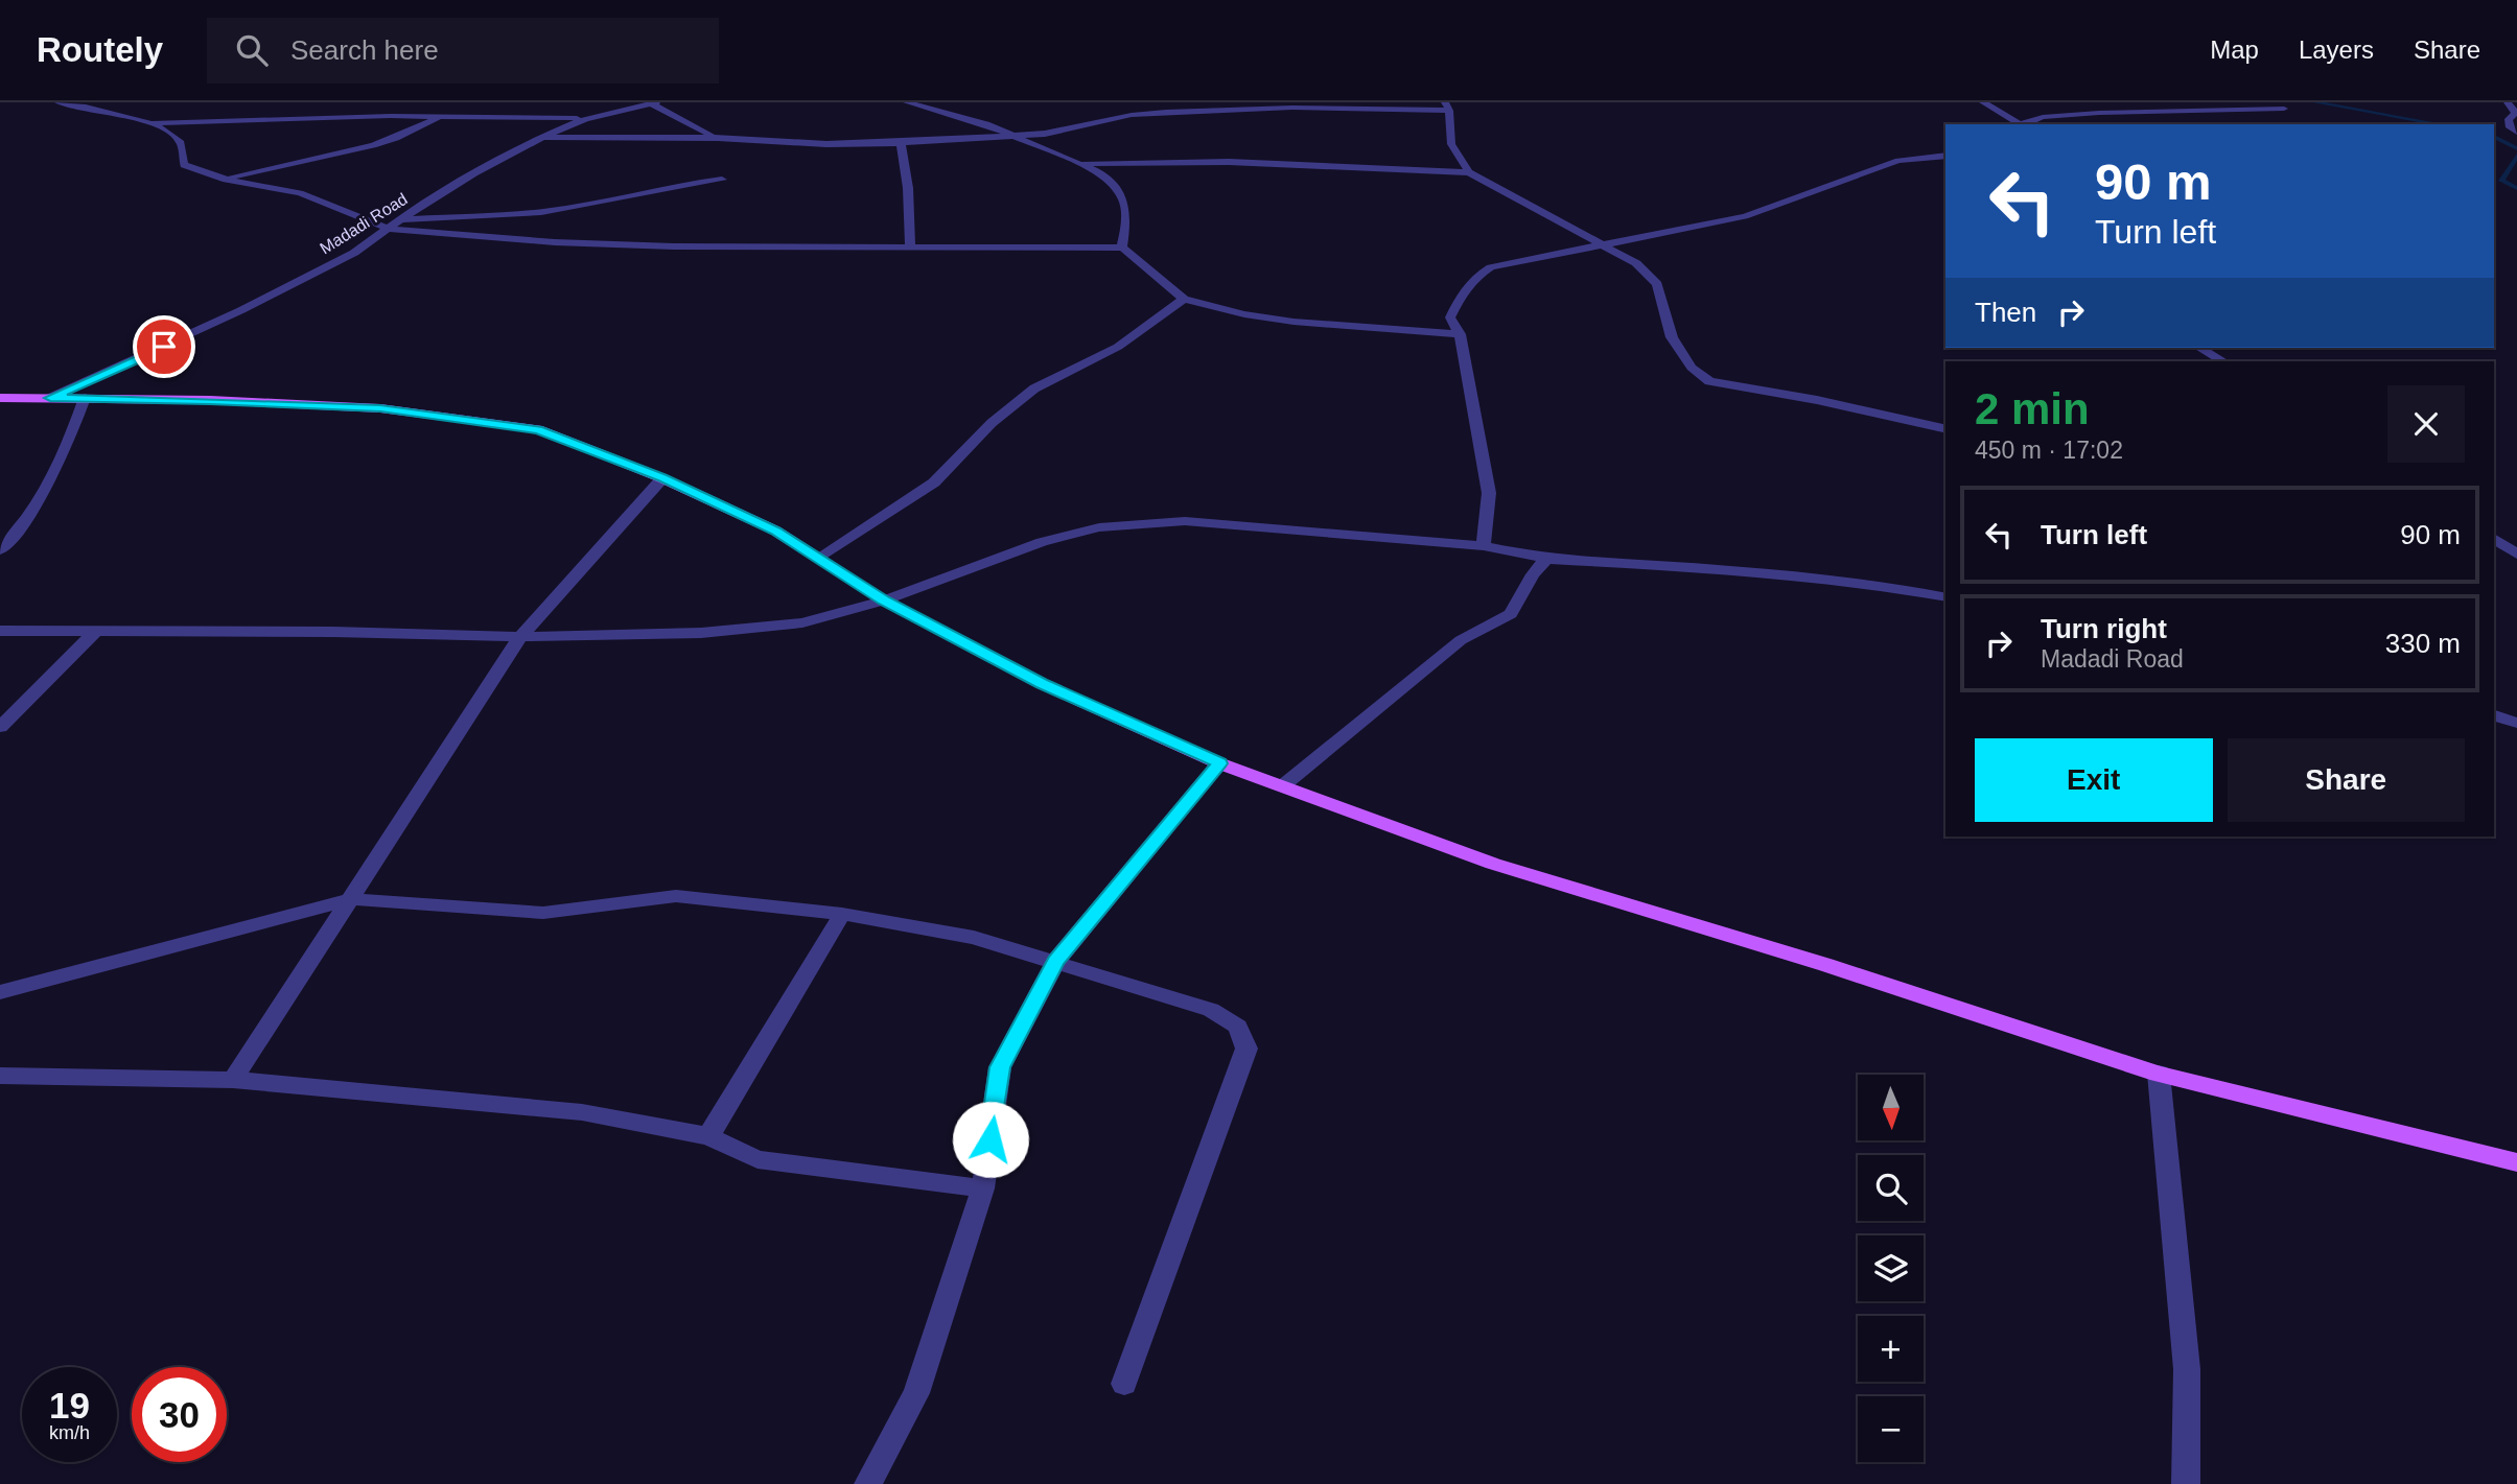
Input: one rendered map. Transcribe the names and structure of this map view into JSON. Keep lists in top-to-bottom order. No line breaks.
{"streets":{"street":["Madadi Road"]},"north":"bottom","page":{"header":"Routely","search":"Search here","nav":["Map","Layers","Share"],"turn":["90 m","Turn left"],"then":"Then","heading":["2 min","450 m · 17:02"],"list":[{"name":"Turn left","value":"90 m"},{"name":"Turn right","note":"Madadi Road","value":"330 m"}],"buttons":["Exit","Share"],"map_buttons":["+","−"],"speed":"19 km/h","limit":"30"}}
